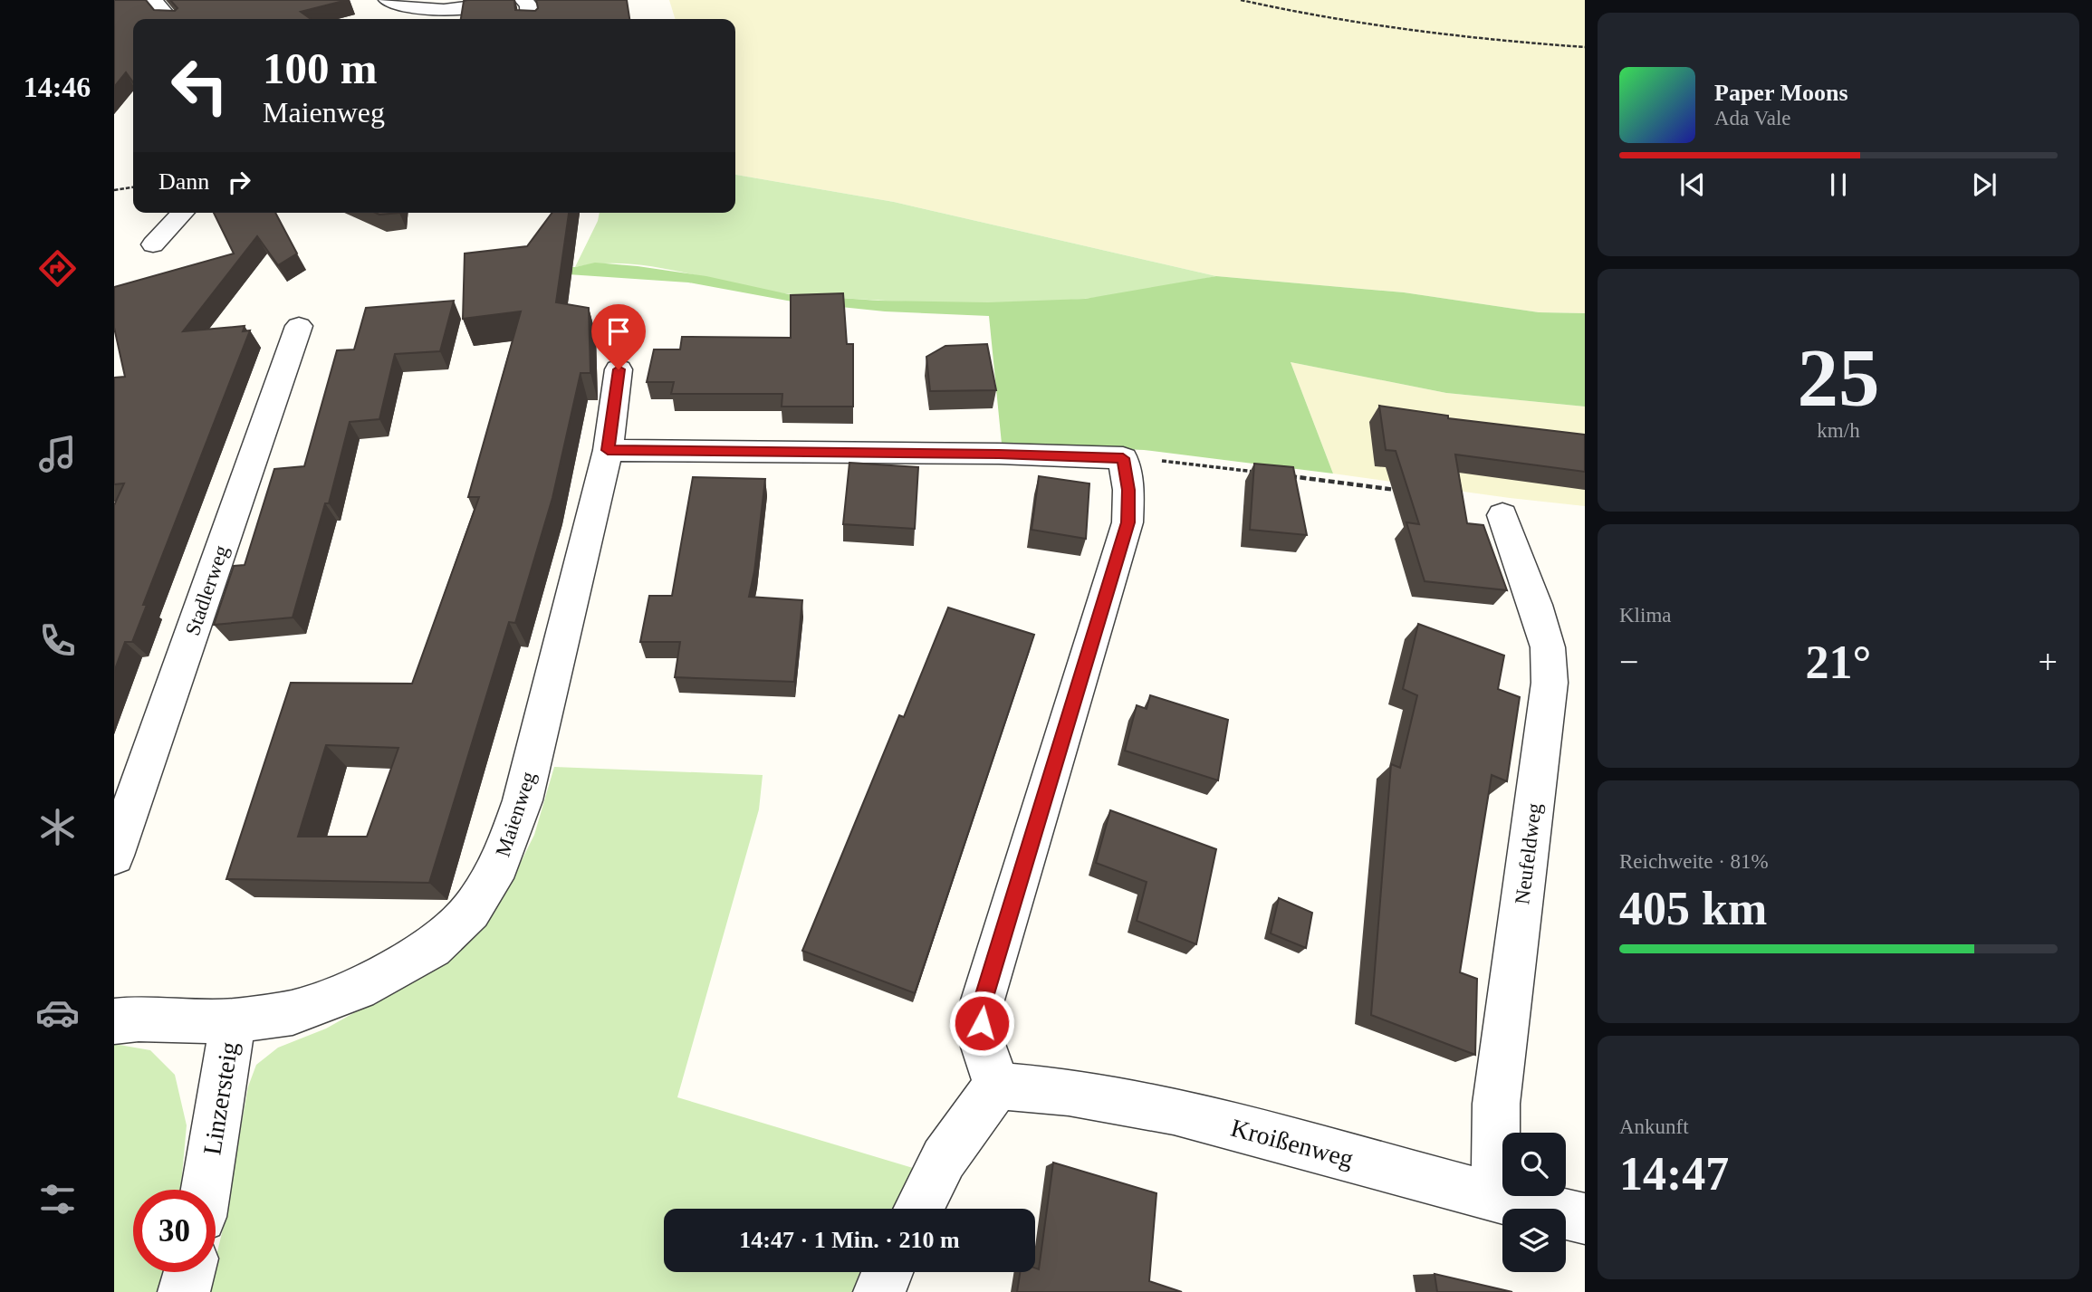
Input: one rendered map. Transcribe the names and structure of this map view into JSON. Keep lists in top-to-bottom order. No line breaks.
{"streets":{"street":["Stadlerweg","Maienweg","Neufeldweg","Linzersteig","Kroißenweg"]},"crossings":[["Maienweg","Linzersteig"],["Neufeldweg","Kroißenweg"]],"page":{"tabs":"14:46","turn":["100 m","Maienweg"],"song":["Paper Moons","Ada Vale"],"then":"Dann","tile":[["25","km/h"],"Klima",["Reichweite · 81%","405 km"],["Ankunft","14:47"]],"heat":["−","21°","+"],"limit":"30","trip":"14:47 · 1 Min. · 210 m"}}
